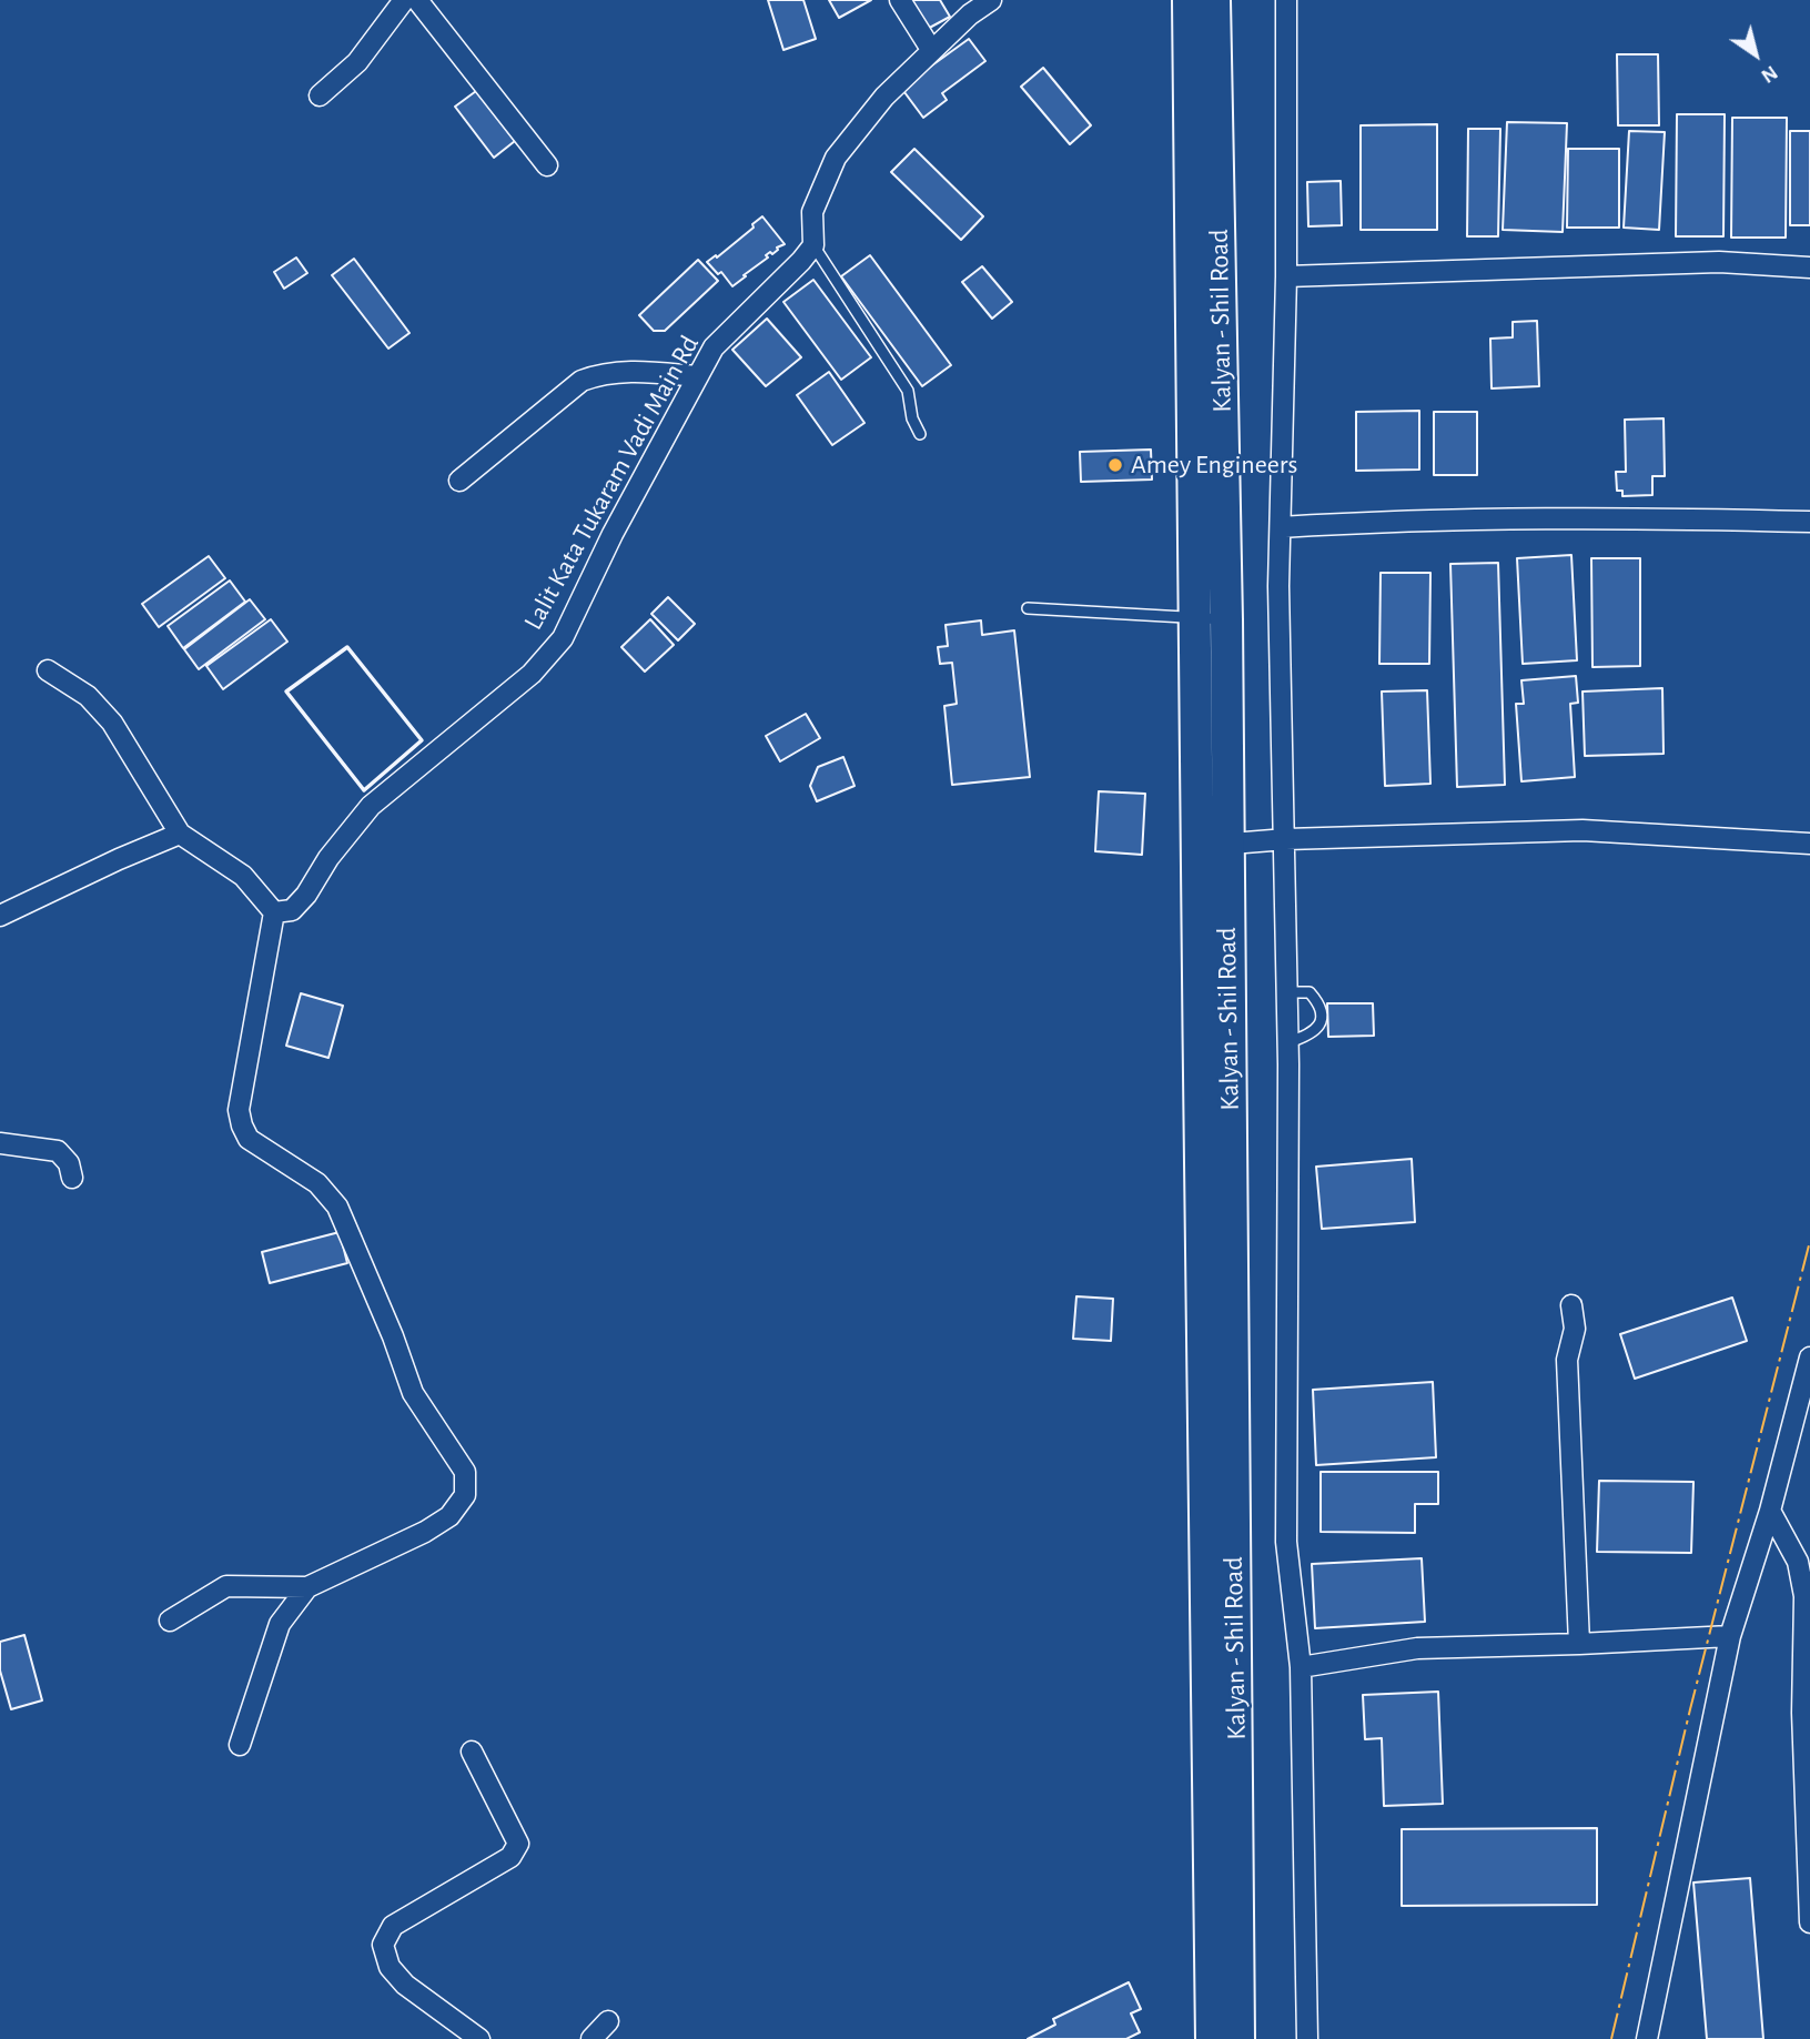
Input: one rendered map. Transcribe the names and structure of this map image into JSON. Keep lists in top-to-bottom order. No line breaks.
{"streets":{"main road":["Kalyan - Shil Road"],"street":["Lalit Kata Tukaram Vadi Main Rd"]},"places":["Amey Engineers"],"north":"bottom right"}
